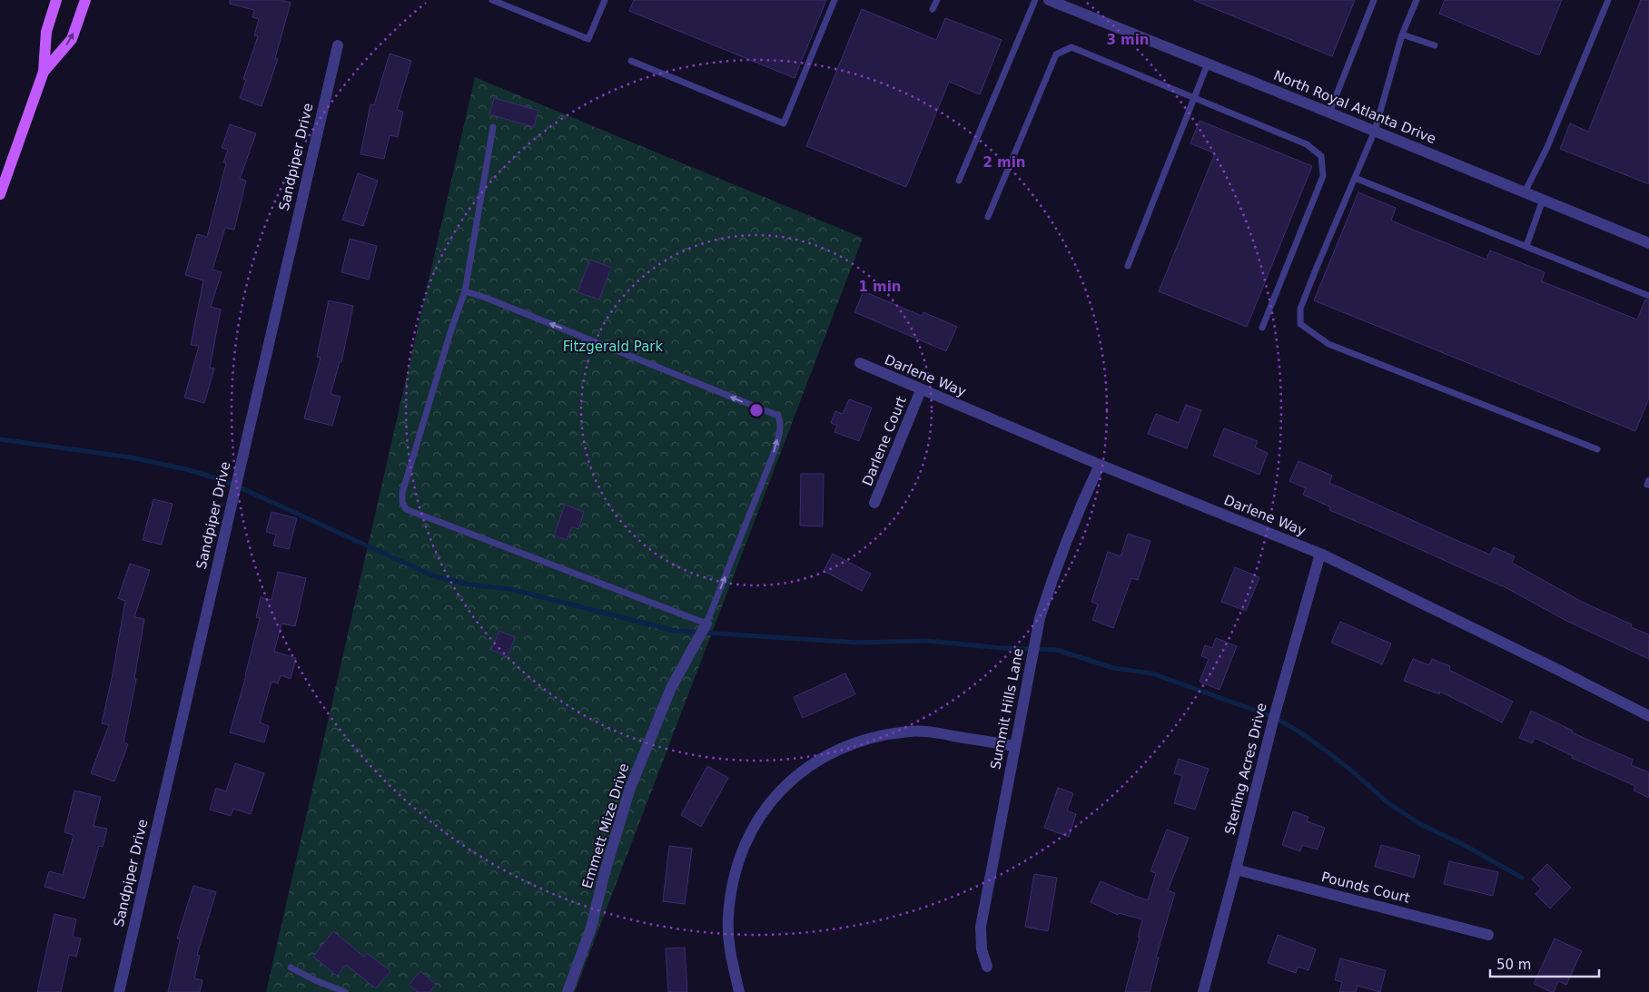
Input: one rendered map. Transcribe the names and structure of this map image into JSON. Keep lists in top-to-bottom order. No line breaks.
{"streets":{"street":["North Royal Atlanta Drive","Sandpiper Drive","Darlene Way","Darlene Court","Summit Hills Lane","Sterling Acres Drive","Emmett Mize Drive","Pounds Court"]},"crossings":[["Darlene Way","Darlene Court"],["Darlene Way","Summit Hills Lane"],["Darlene Way","Sterling Acres Drive"],["Sterling Acres Drive","Pounds Court"]],"parks":["Fitzgerald Park"],"scale_bar":"50 m","rings":["3 min","2 min","1 min"]}
